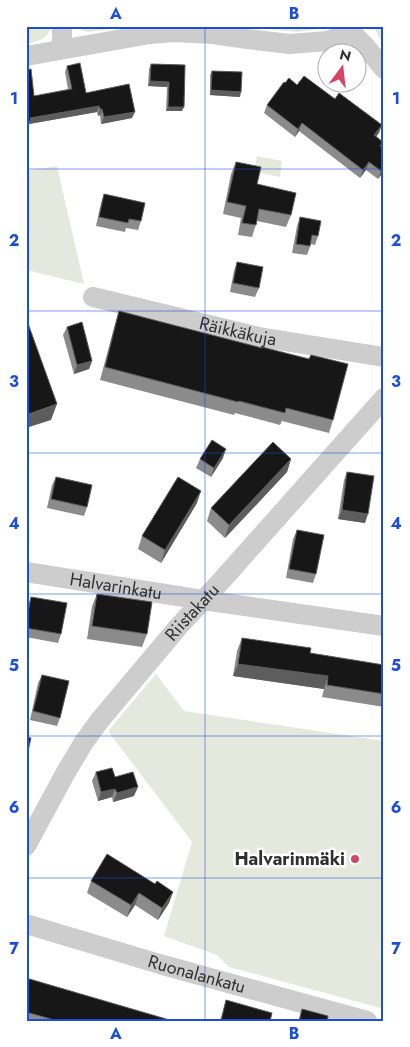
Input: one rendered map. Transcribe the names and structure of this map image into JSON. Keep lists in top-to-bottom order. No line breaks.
{"streets":{"street":["Räikkäkuja","Halvarinkatu","Riistakatu","Ruonalankatu"]},"crossings":[["Halvarinkatu","Riistakatu"]],"places":["Halvarinmäki"],"north":"top","grid":{"columns":["A","B"],"rows":["1","2","3","4","5","6","7"]}}
